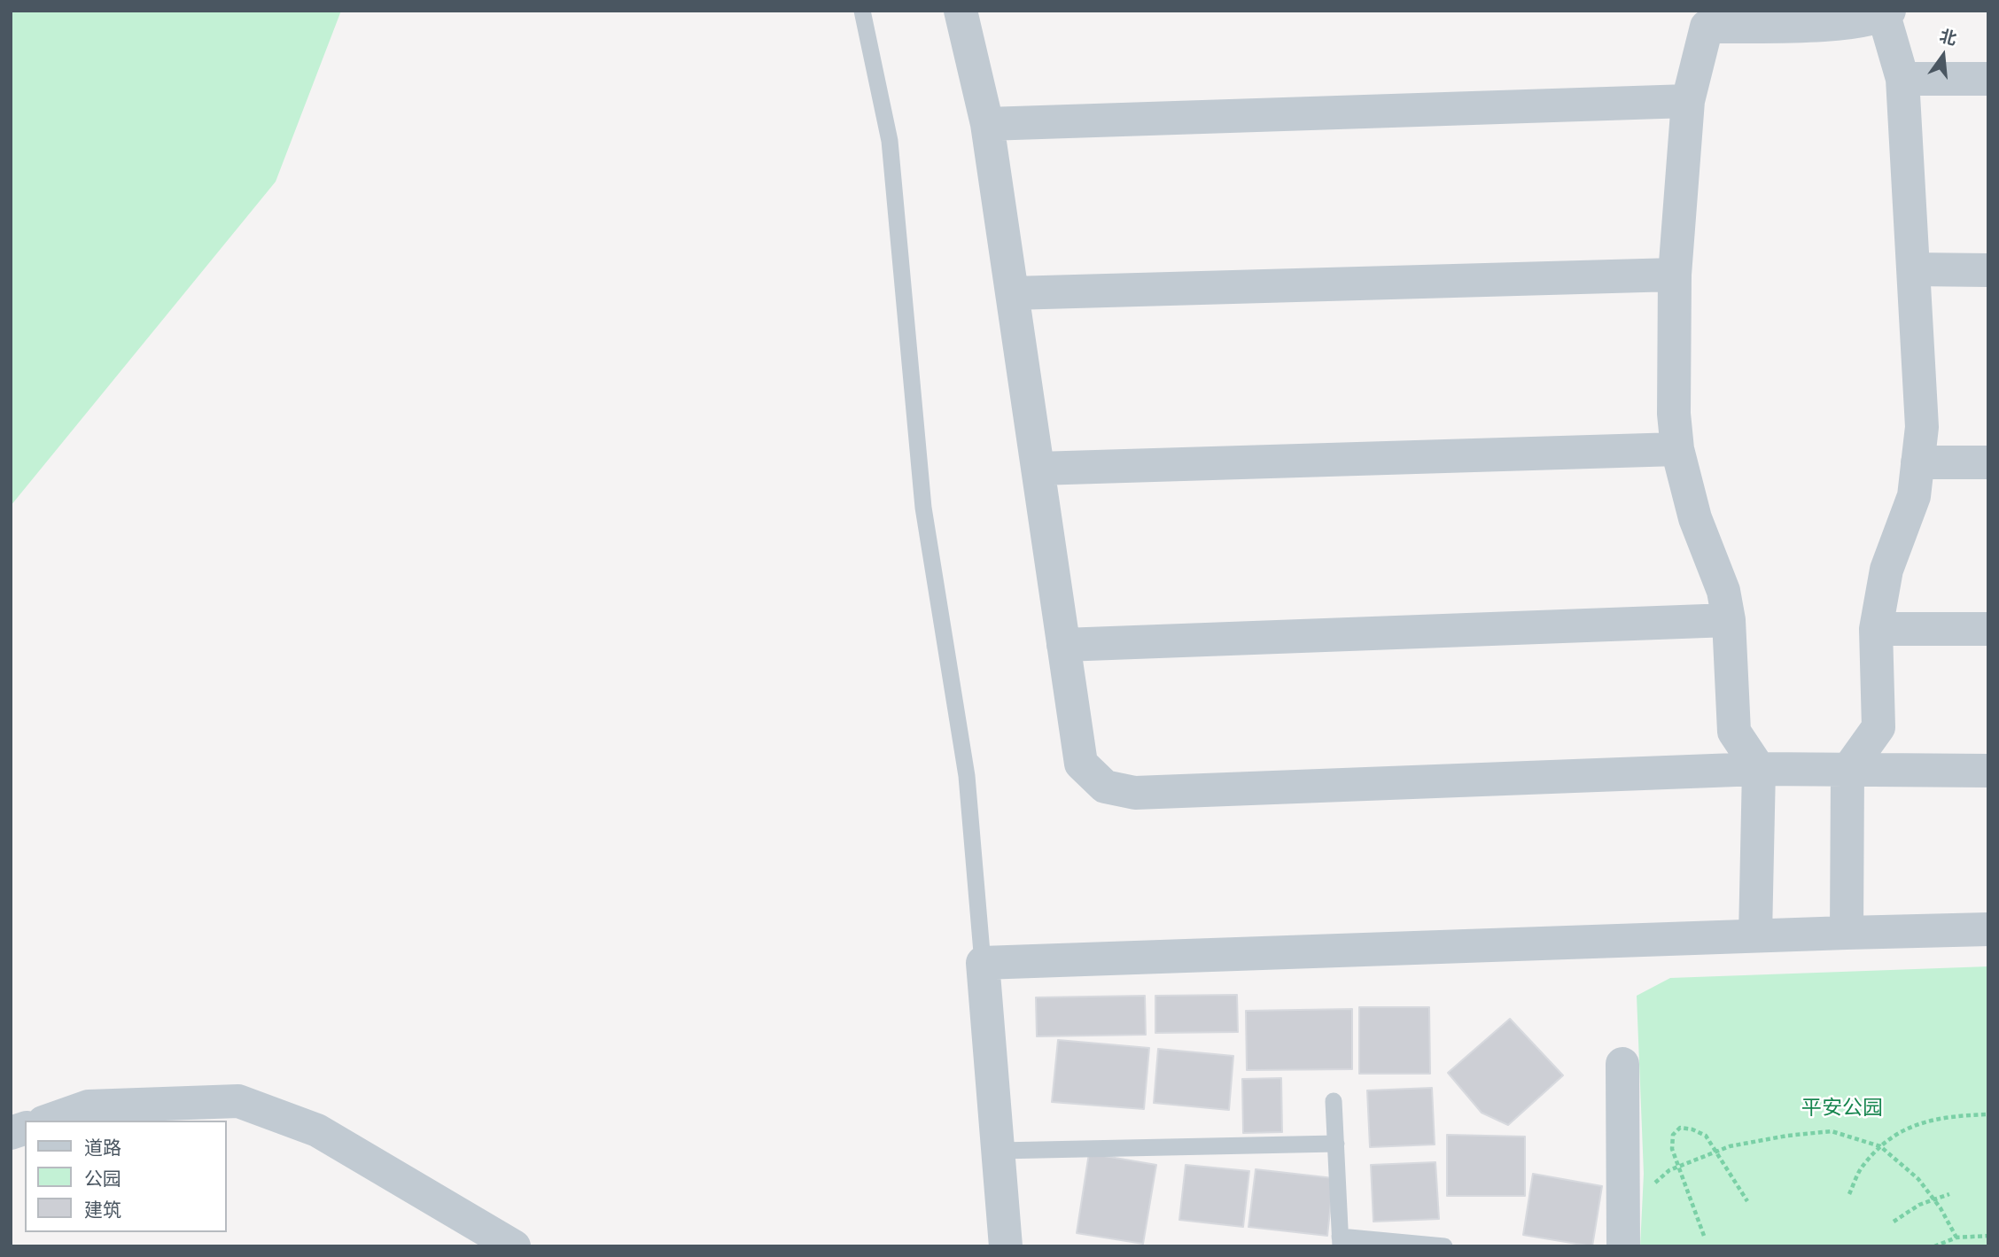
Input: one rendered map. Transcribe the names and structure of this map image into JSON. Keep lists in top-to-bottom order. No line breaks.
{"parks":["平安公园"],"legend":["道路","公园","建筑"],"north":"top"}
